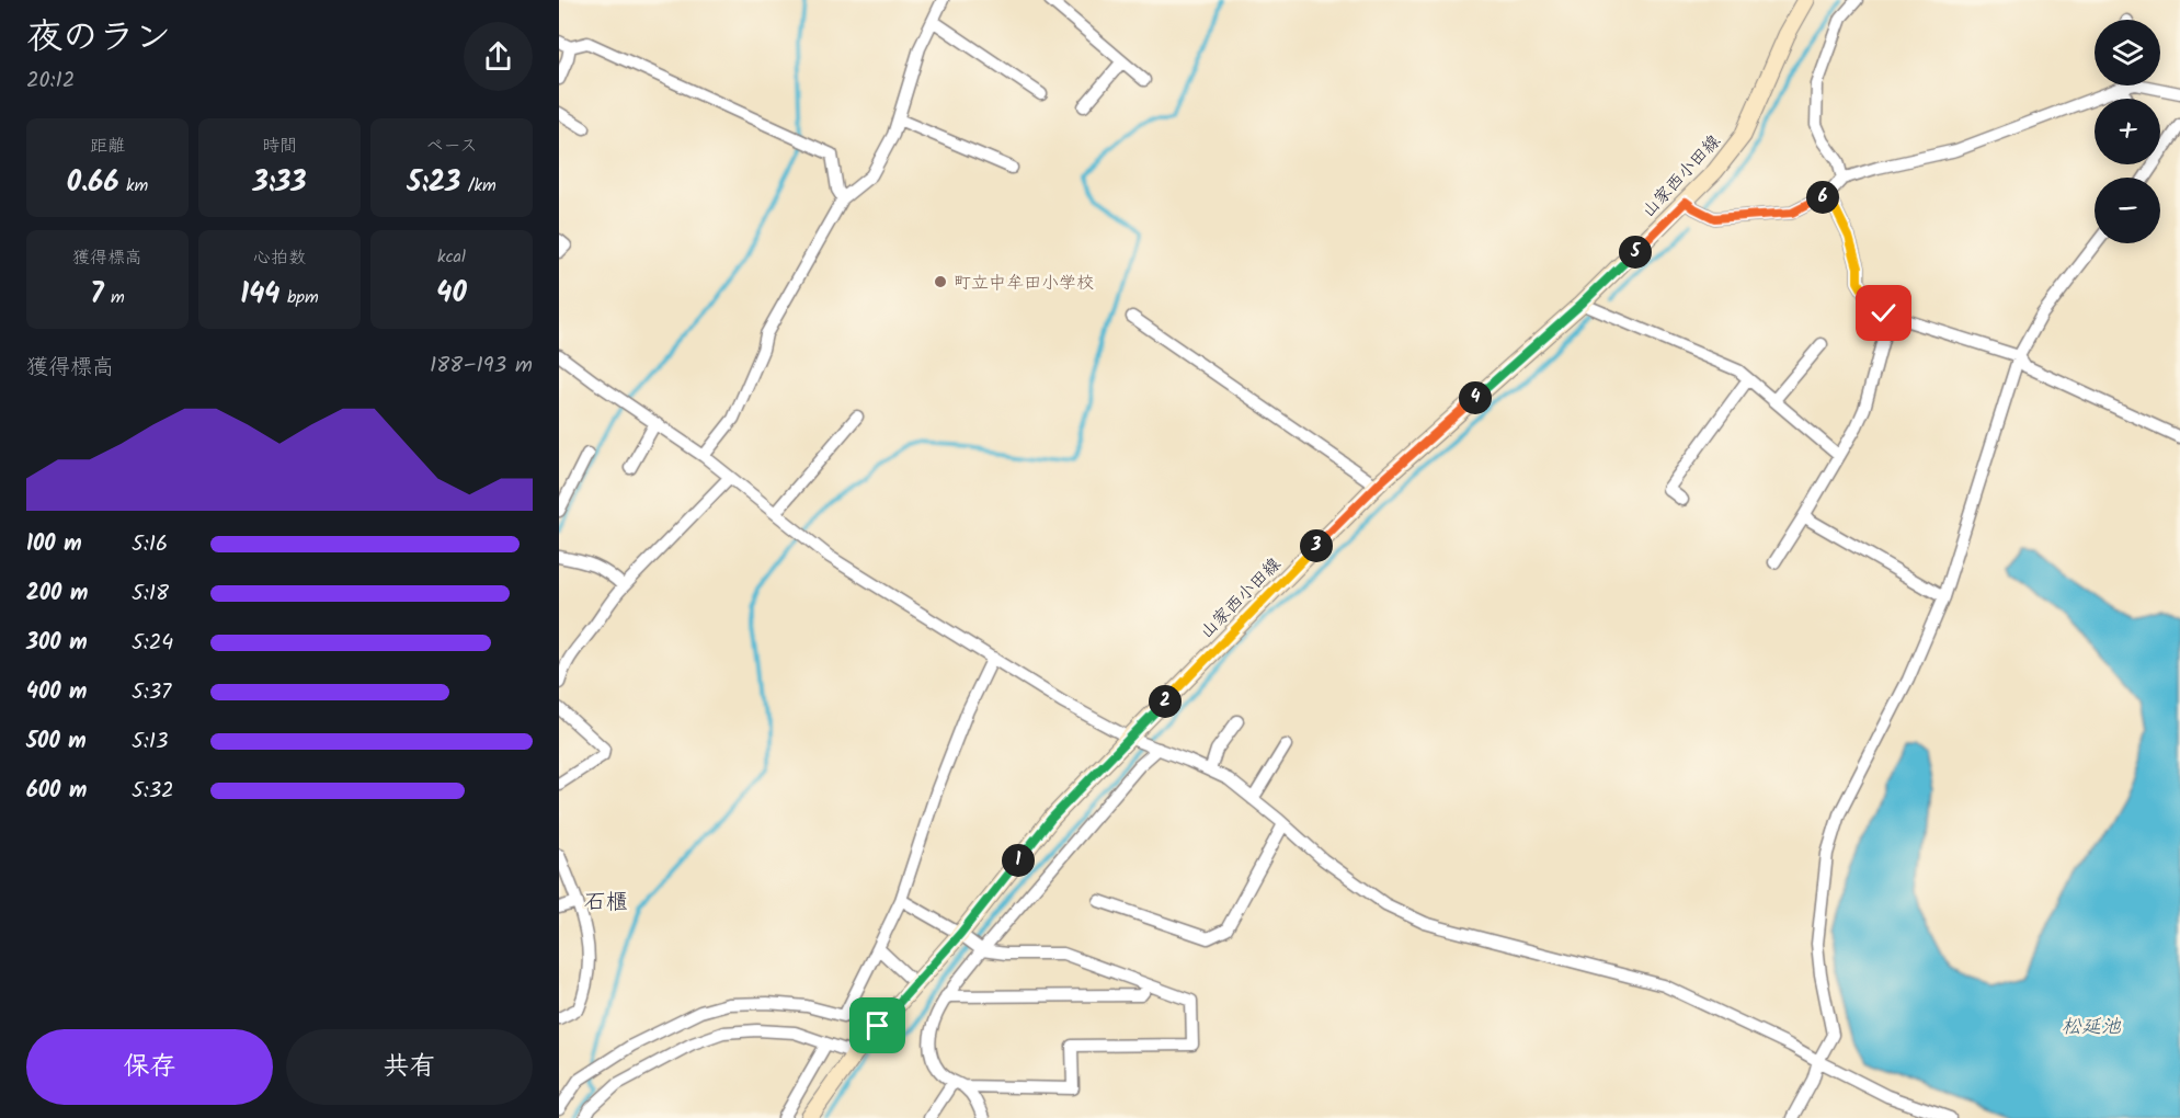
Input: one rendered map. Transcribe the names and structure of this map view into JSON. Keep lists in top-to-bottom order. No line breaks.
{"streets":{"main road":["山家西小田線"]},"districts":["石櫃"],"water":["松延池"],"places":["町立中牟田小学校"],"page":{"heading":["夜のラン","20:12"],"map_buttons":["+","−"],"stats":[["距離","0.66 km"],["時間","3:33"],["ペース","5:23 /km"],["獲得標高","7 m"],["心拍数","144 bpm"],["kcal","40"]],"pins":["6","5","4","3","2","1"],"chart":["獲得標高","188–193 m"],"list":[{"name":"100 m","note":"5:16"},{"name":"200 m","note":"5:18"},{"name":"300 m","note":"5:24"},{"name":"400 m","note":"5:37"},{"name":"500 m","note":"5:13"},{"name":"600 m","note":"5:32"}],"buttons":["保存","共有"]}}
